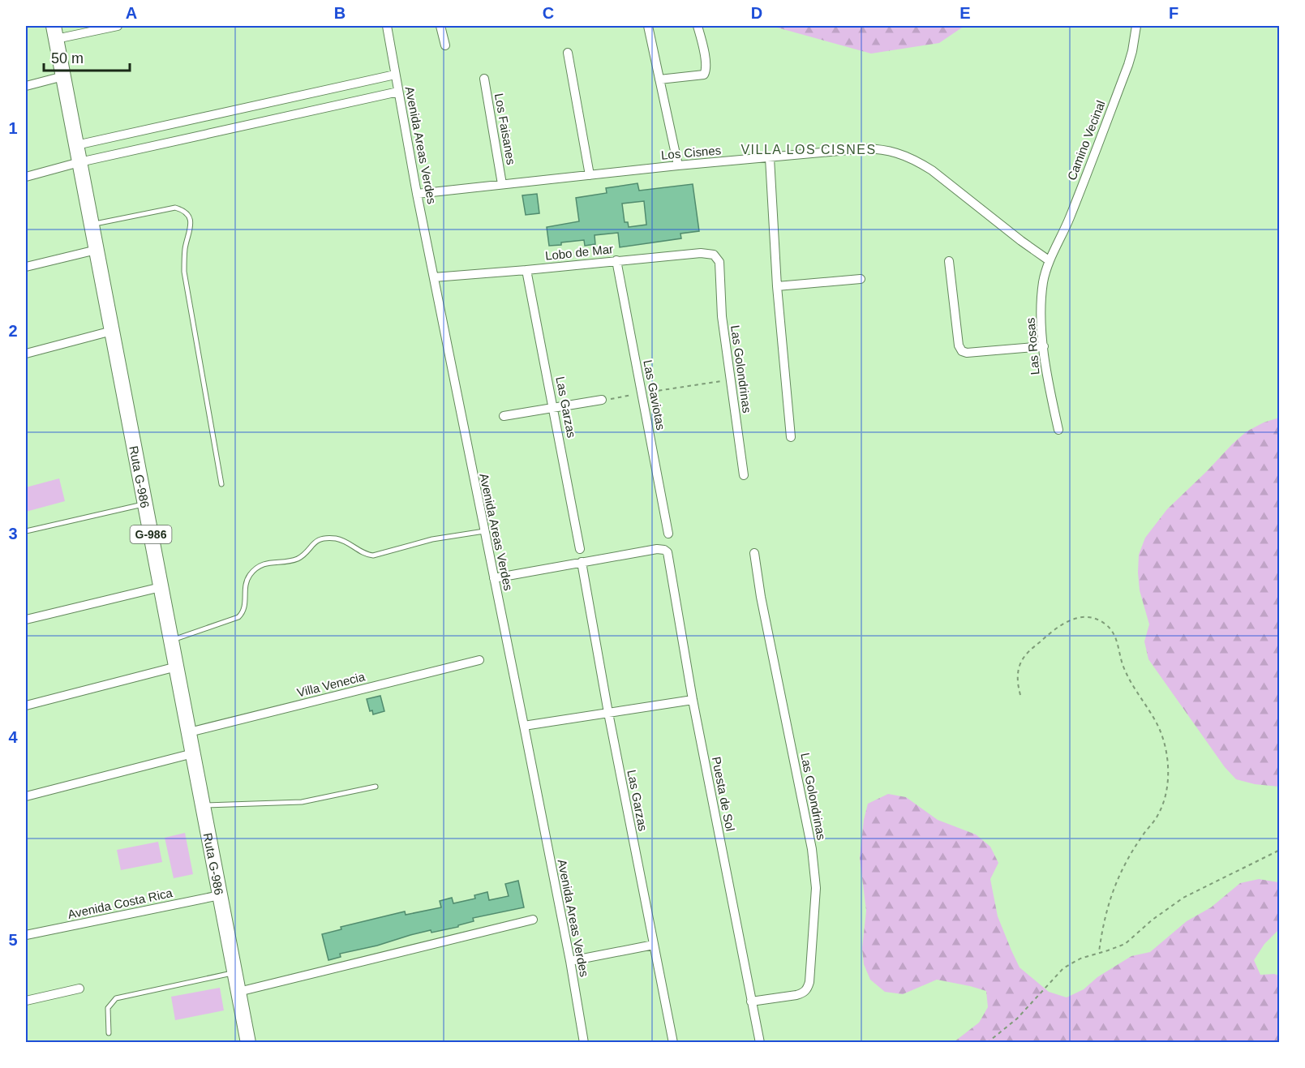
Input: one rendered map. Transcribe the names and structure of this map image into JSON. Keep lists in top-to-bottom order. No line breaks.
{"streets":{"main road":["Ruta G-986","G-986"],"street":["Los Faisanes","Camino Vecinal","Avenida Areas Verdes","Los Cisnes","Lobo de Mar","Las Rosas","Las Golondrinas","Las Gaviotas","Las Garzas","Villa Venecia","Puesta de Sol","Avenida Costa Rica"]},"crossings":[["Los Faisanes","Los Cisnes"],["Camino Vecinal","Los Cisnes"],["Camino Vecinal","Las Rosas"],["Avenida Areas Verdes","Los Cisnes"],["Avenida Areas Verdes","Lobo de Mar"],["Los Cisnes","Las Rosas"],["Lobo de Mar","Las Golondrinas"],["Lobo de Mar","Las Gaviotas"],["Lobo de Mar","Las Garzas"],["Las Golondrinas","Puesta de Sol"],["Las Garzas","Puesta de Sol"],["Ruta G-986","Villa Venecia"],["Ruta G-986","Avenida Costa Rica"]],"districts":["VILLA LOS CISNES"],"scale_bar":"50 m","grid":{"columns":["A","B","C","D","E","F"],"rows":["1","2","3","4","5"]}}
